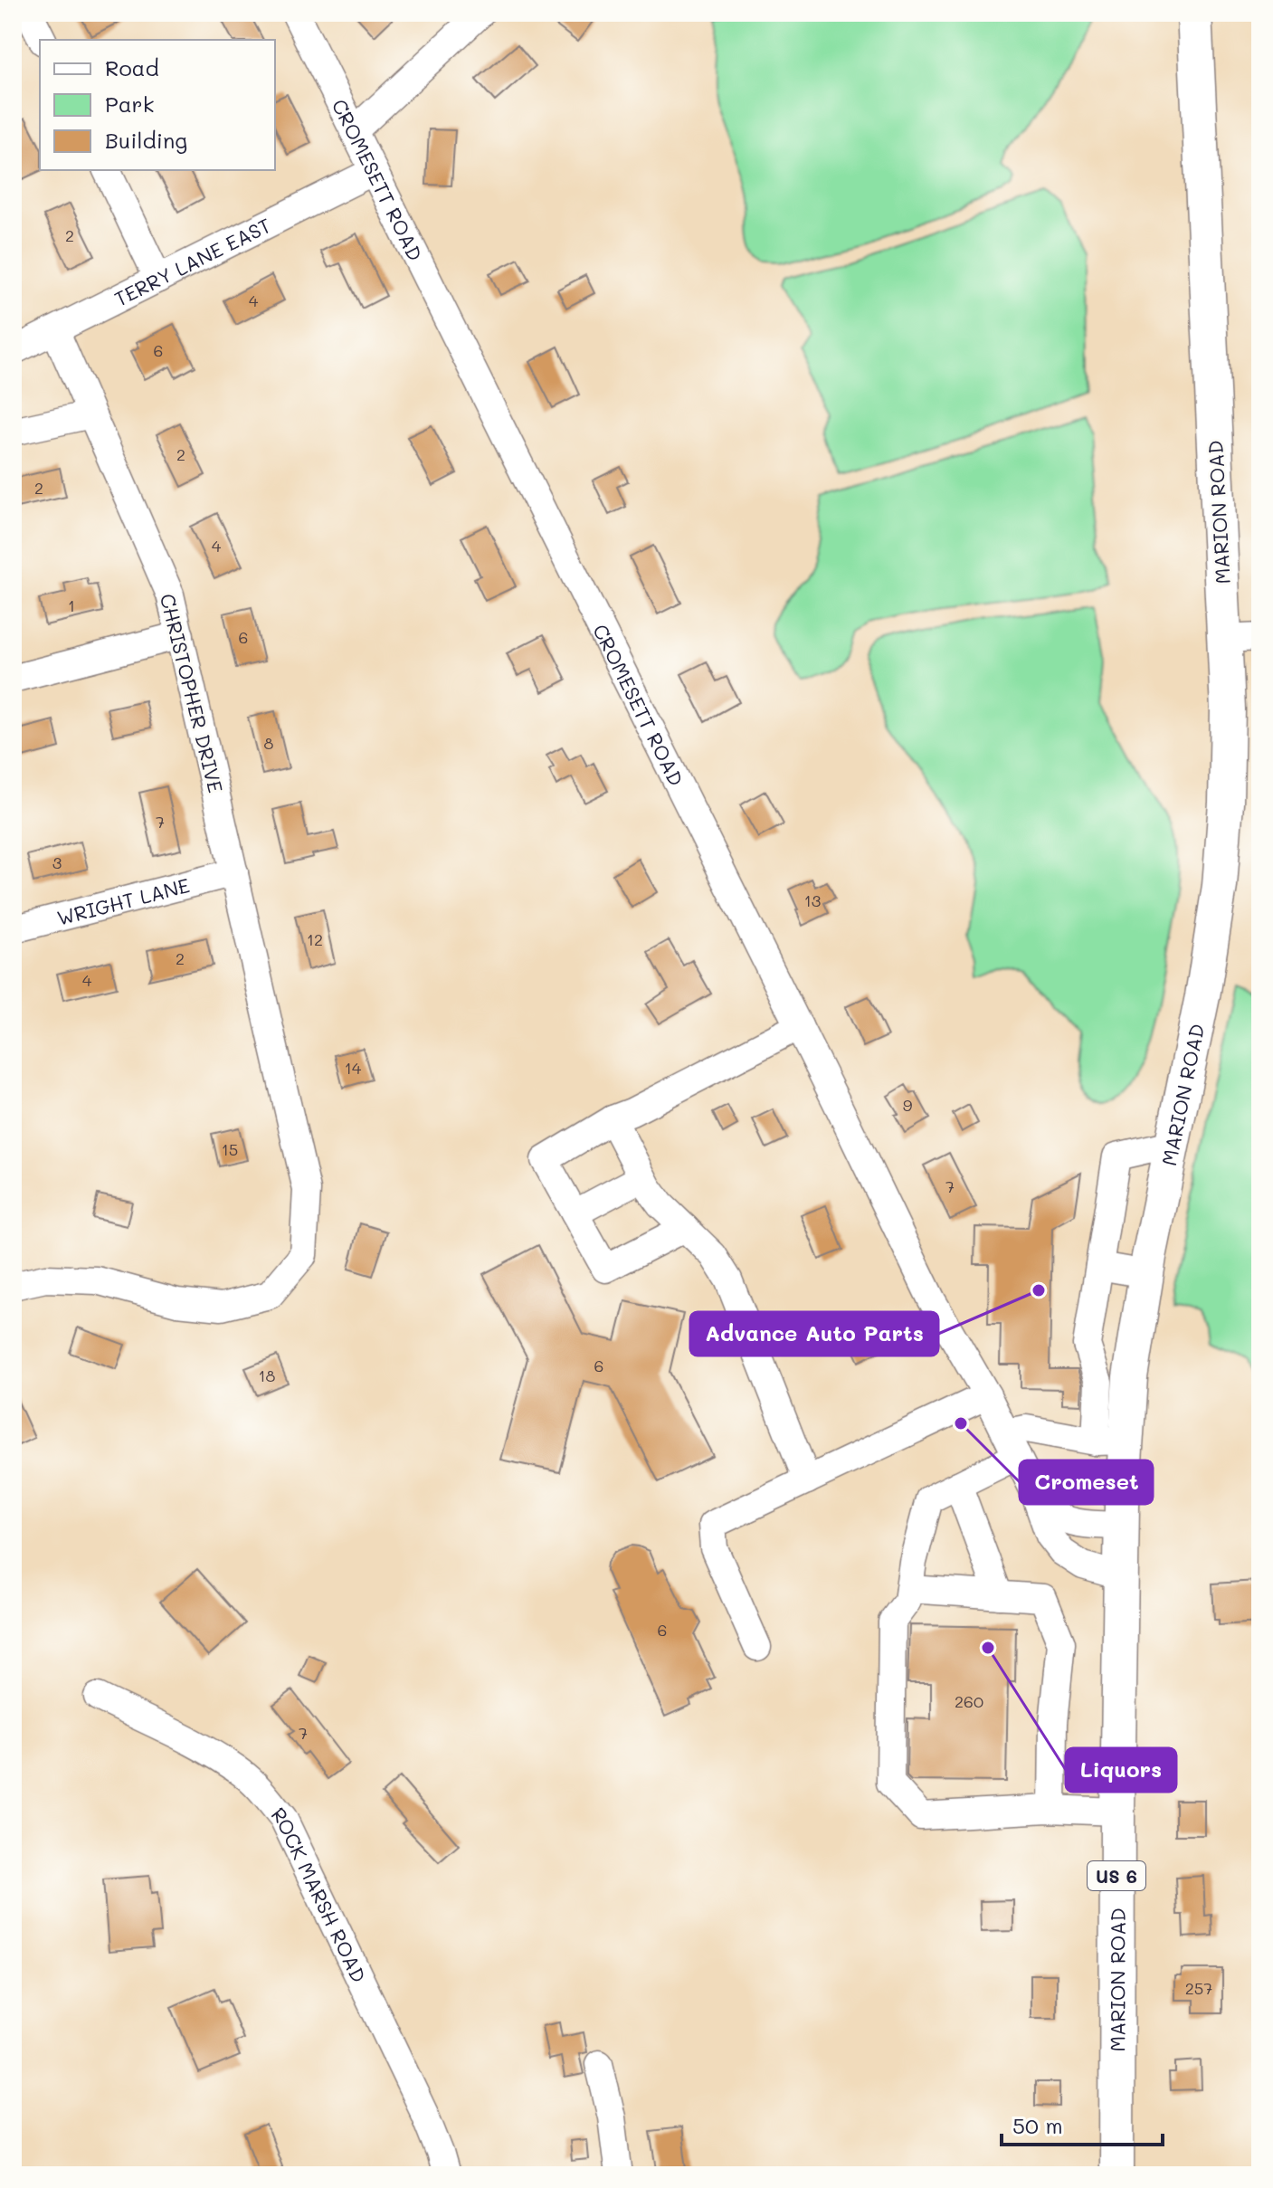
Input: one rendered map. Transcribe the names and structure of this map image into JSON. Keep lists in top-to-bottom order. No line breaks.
{"streets":{"main road":["MARION ROAD","US 6"],"street":["CROMESETT ROAD","TERRY LANE EAST","CHRISTOPHER DRIVE","WRIGHT LANE","ROCK MARSH ROAD"]},"crossings":[["CROMESETT ROAD","TERRY LANE EAST"],["TERRY LANE EAST","CHRISTOPHER DRIVE"],["CHRISTOPHER DRIVE","WRIGHT LANE"]],"places":["Advance Auto Parts","Cromeset","Liquors"],"house_numbers":["2","4","6","2","2","4","1","6","8","7","3","13","12","2","4","14","9","15","7","6","18","6","260","7","257"],"legend":["Road","Park","Building"],"scale_bar":"50 m"}
